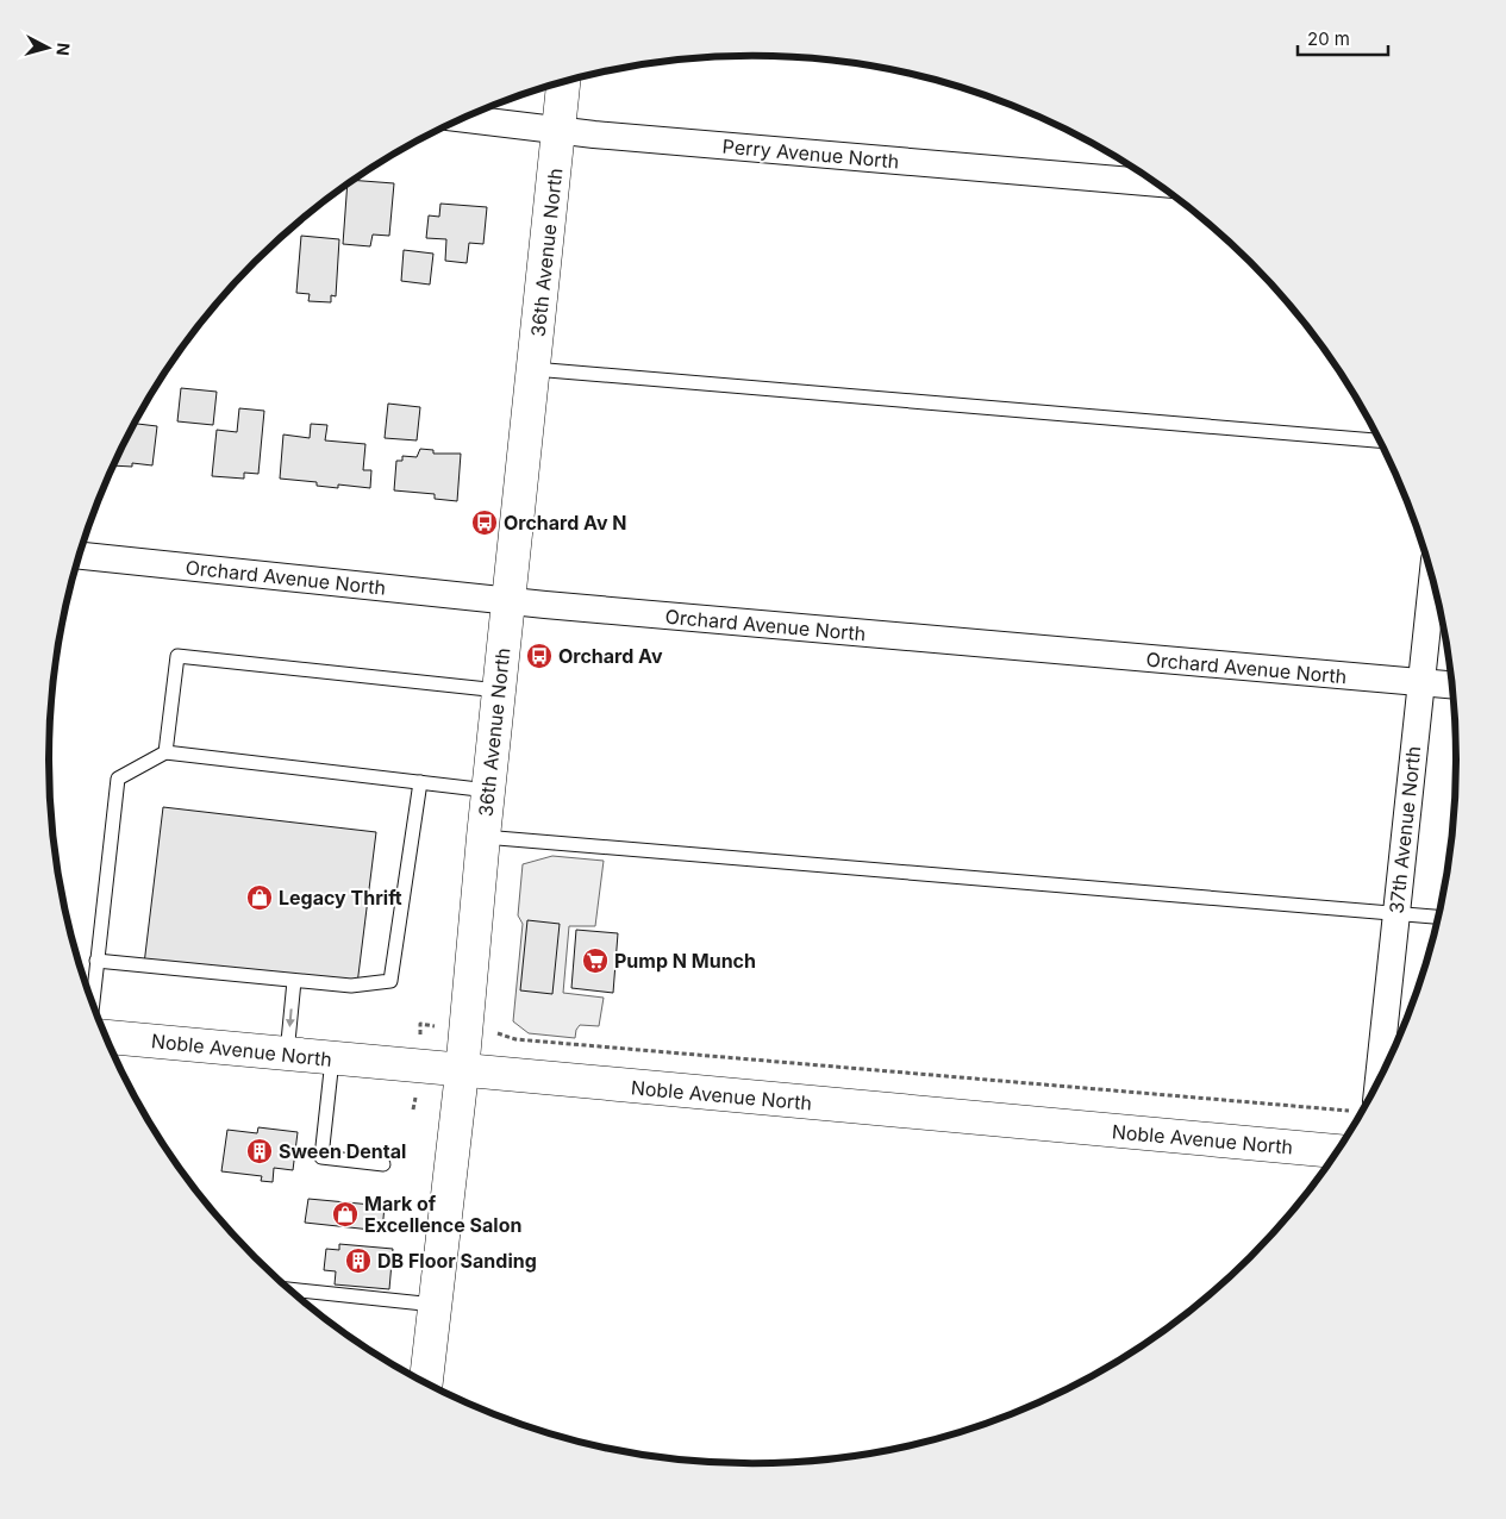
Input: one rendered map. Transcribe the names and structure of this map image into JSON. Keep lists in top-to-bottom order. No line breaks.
{"streets":{"street":["Perry Avenue North","36th Avenue North","Orchard Avenue North","37th Avenue North","Noble Avenue North"]},"crossings":[["Perry Avenue North","36th Avenue North"],["36th Avenue North","Orchard Avenue North"],["36th Avenue North","Noble Avenue North"],["Orchard Avenue North","37th Avenue North"]],"places":{"bus stop":["Orchard Av N","Orchard Av"],"shop":["Legacy Thrift","Mark of Excellence Salon"],"supermarket":["Pump N Munch"],"building":["Sween Dental","DB Floor Sanding"]},"scale_bar":"20 m","north":"right"}
